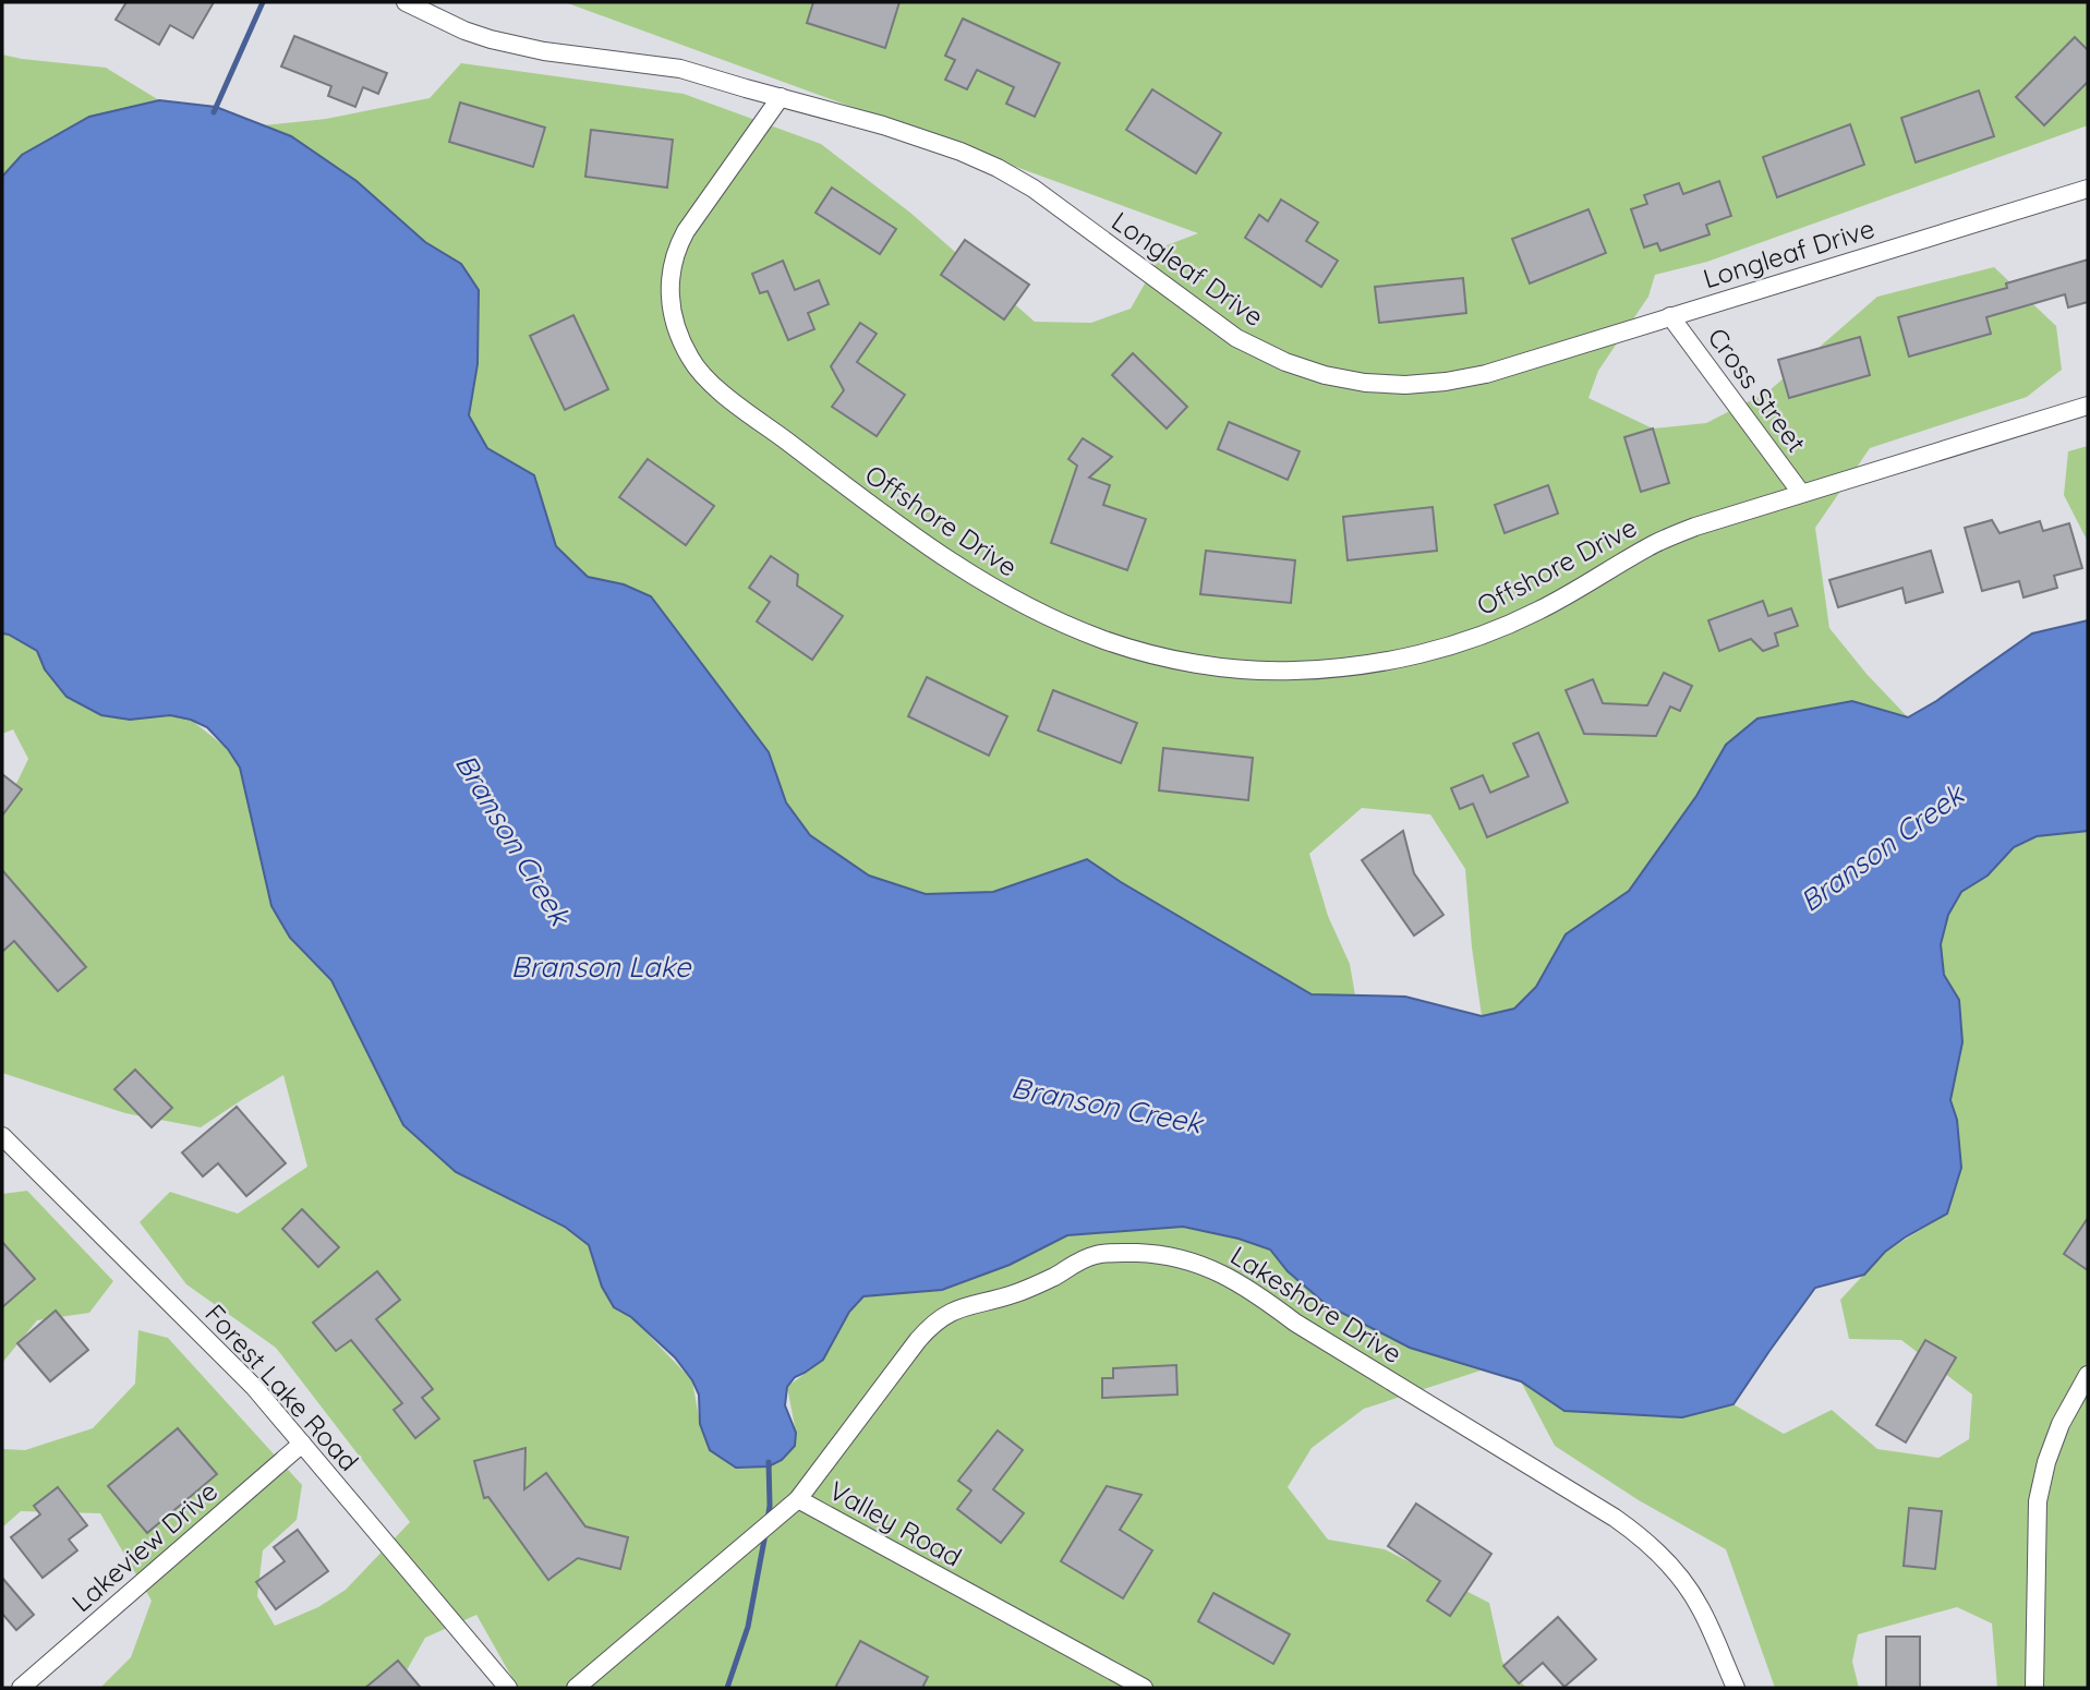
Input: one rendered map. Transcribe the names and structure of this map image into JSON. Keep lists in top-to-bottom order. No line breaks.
{"streets":{"street":["Longleaf Drive","Cross Street","Offshore Drive","Lakeshore Drive","Forest Lake Road","Valley Road","Lakeview Drive"]},"crossings":[["Longleaf Drive","Cross Street"],["Longleaf Drive","Offshore Drive"],["Cross Street","Offshore Drive"],["Lakeshore Drive","Valley Road"],["Forest Lake Road","Lakeview Drive"]],"water":["Branson Creek","Branson Lake"]}
